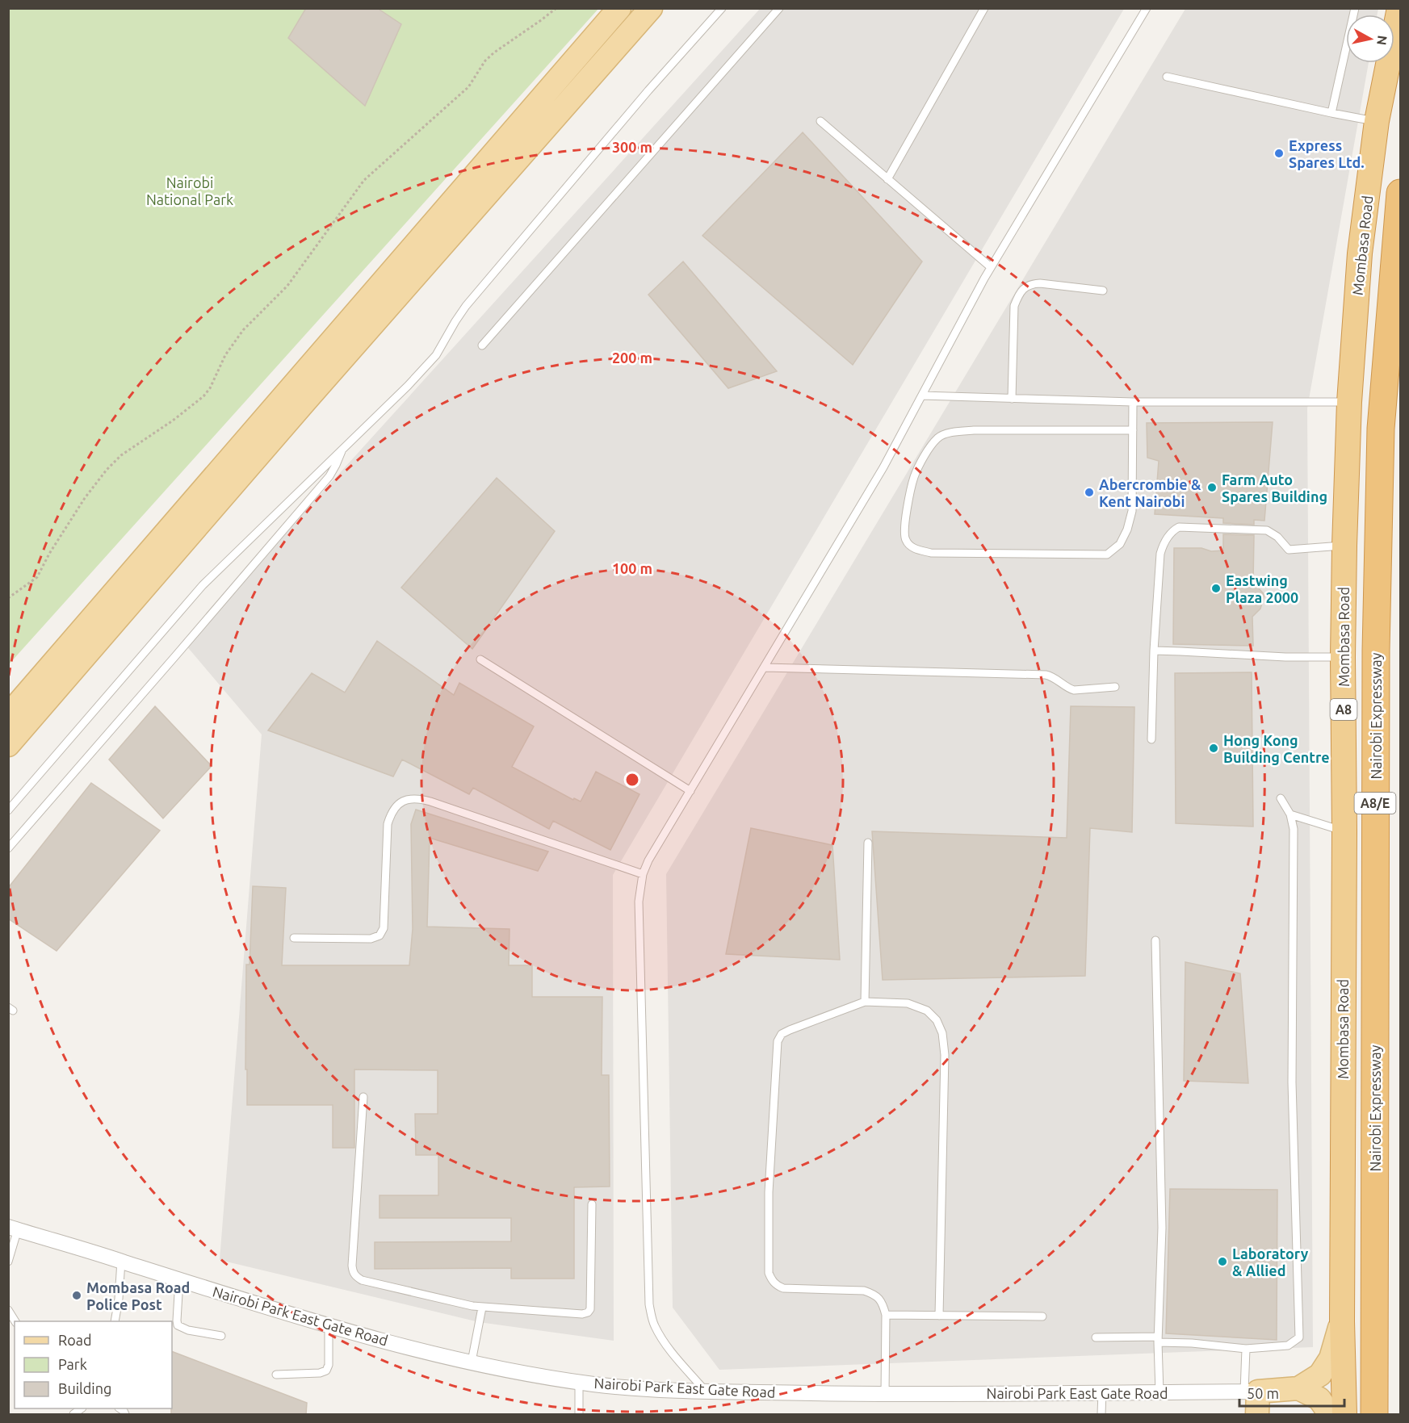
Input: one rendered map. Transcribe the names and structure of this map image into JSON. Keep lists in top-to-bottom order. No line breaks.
{"streets":{"highway":["Mombasa Road","A8","Nairobi Expressway","A8/E"],"main road":["Nairobi Park East Gate Road"]},"crossings":[["Mombasa Road","Nairobi Park East Gate Road"]],"parks":["Nairobi National Park"],"places":["Express Spares Ltd.","Farm Auto Spares Building","Abercrombie & Kent Nairobi","Eastwing Plaza 2000","Hong Kong Building Centre","Laboratory & Allied","Mombasa Road Police Post"],"legend":["Road","Park","Building"],"scale_bar":"50 m","north":"right","rings":["300 m","200 m","100 m"]}
